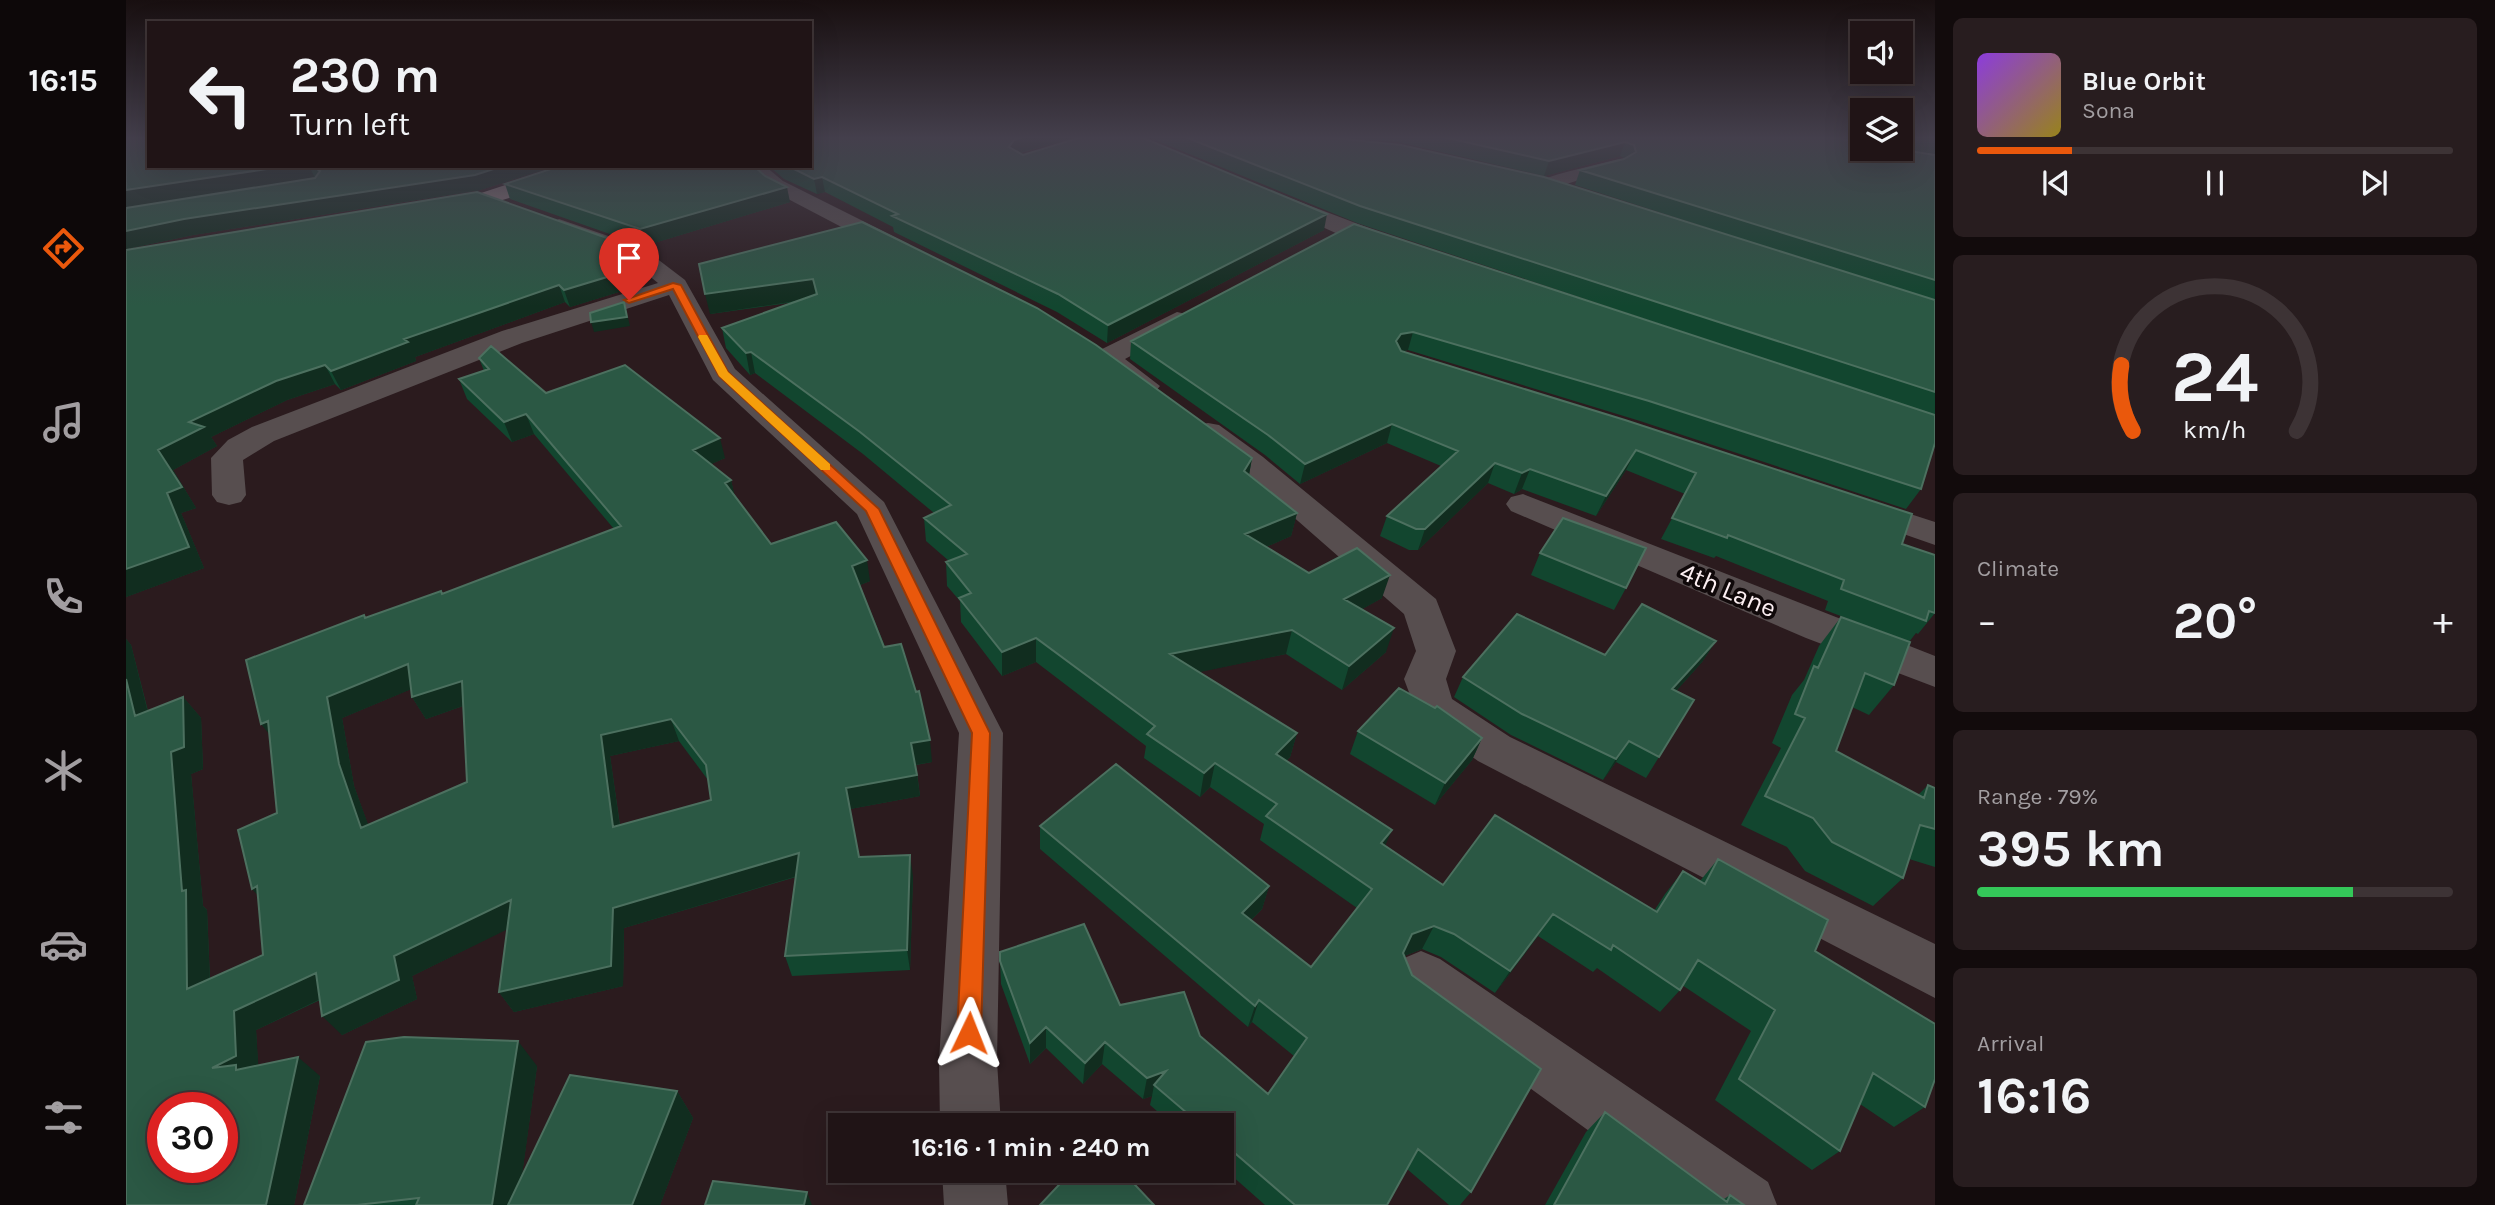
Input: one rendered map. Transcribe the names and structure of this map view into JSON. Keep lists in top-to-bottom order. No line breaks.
{"streets":{"street":["4th Lane"]},"page":{"tabs":"16:15","turn":["230 m","Turn left"],"song":["Blue Orbit","Sona"],"tile":["Climate",["Range · 79%","395 km"],["Arrival","16:16"]],"heat":["−","20°","+"],"limit":"30","trip":"16:16 · 1 min · 240 m","gauge":["24","km/h"]}}
